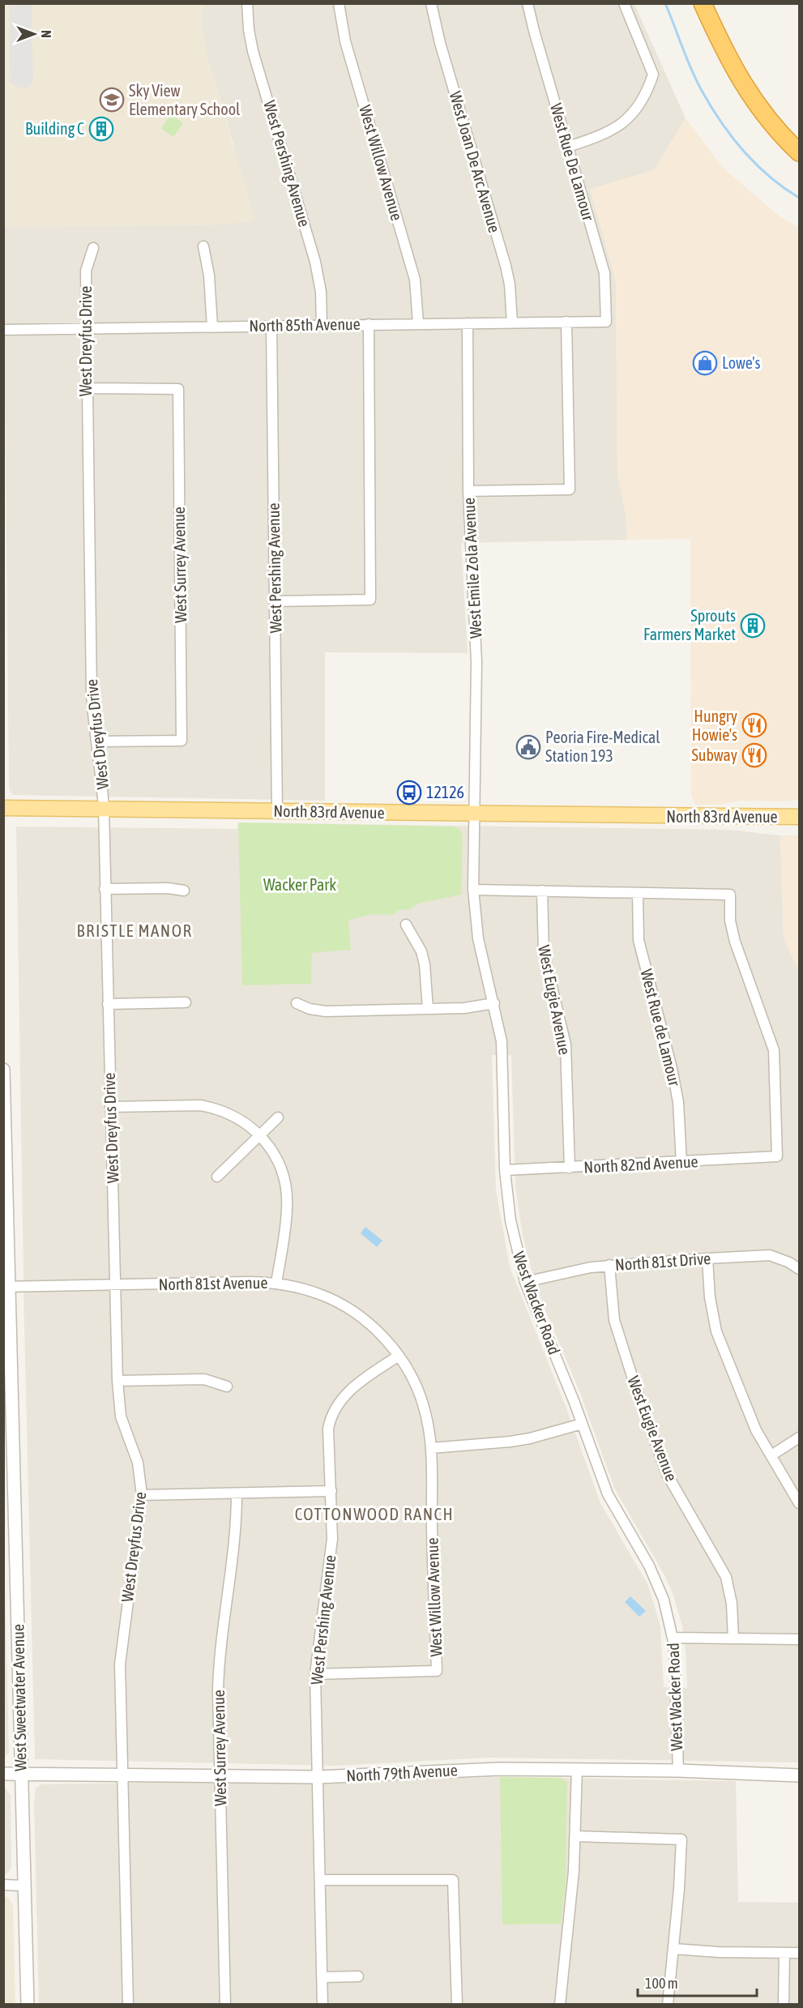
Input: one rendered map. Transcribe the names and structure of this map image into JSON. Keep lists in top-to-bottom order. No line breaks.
{"streets":{"main road":["North 83rd Avenue"],"street":["West Joan De Arc Avenue","West Rue De Lamour","West Willow Avenue","West Pershing Avenue","North 85th Avenue","West Dreyfus Drive","West Surrey Avenue","West Emile Zola Avenue","West Eugie Avenue","West Rue de Lamour","North 82nd Avenue","North 81st Drive","North 81st Avenue","West Wacker Road","West Sweetwater Avenue","North 79th Avenue"]},"crossings":[["West Joan De Arc Avenue","North 85th Avenue"],["West Rue De Lamour","North 85th Avenue"],["West Willow Avenue","West Pershing Avenue"],["West Willow Avenue","North 85th Avenue"],["West Willow Avenue","North 81st Avenue"],["West Pershing Avenue","North 85th Avenue"],["West Pershing Avenue","North 83rd Avenue"],["West Pershing Avenue","North 81st Avenue"],["West Pershing Avenue","North 79th Avenue"],["North 85th Avenue","West Dreyfus Drive"],["North 85th Avenue","West Emile Zola Avenue"],["West Dreyfus Drive","West Surrey Avenue"],["West Dreyfus Drive","North 83rd Avenue"],["West Dreyfus Drive","North 81st Avenue"],["West Dreyfus Drive","North 79th Avenue"],["West Surrey Avenue","North 79th Avenue"],["West Emile Zola Avenue","North 83rd Avenue"],["West Emile Zola Avenue","West Wacker Road"],["North 83rd Avenue","West Wacker Road"],["West Eugie Avenue","North 82nd Avenue"],["West Eugie Avenue","North 81st Drive"],["West Rue de Lamour","North 82nd Avenue"],["North 82nd Avenue","West Wacker Road"],["North 81st Drive","West Wacker Road"],["North 81st Avenue","West Sweetwater Avenue"],["West Wacker Road","North 79th Avenue"],["West Sweetwater Avenue","North 79th Avenue"]],"districts":["BRISTLE MANOR","COTTONWOOD RANCH"],"parks":["Wacker Park"],"places":{"school or university":["Sky View Elementary School"],"building":["Building C","Sprouts Farmers Market"],"shop":["Lowe's"],"restaurant":["Hungry Howie's","Subway"],"public building":["Peoria Fire-Medical Station 193"],"bus stop":["12126"]},"scale_bar":"100 m","north":"right"}
